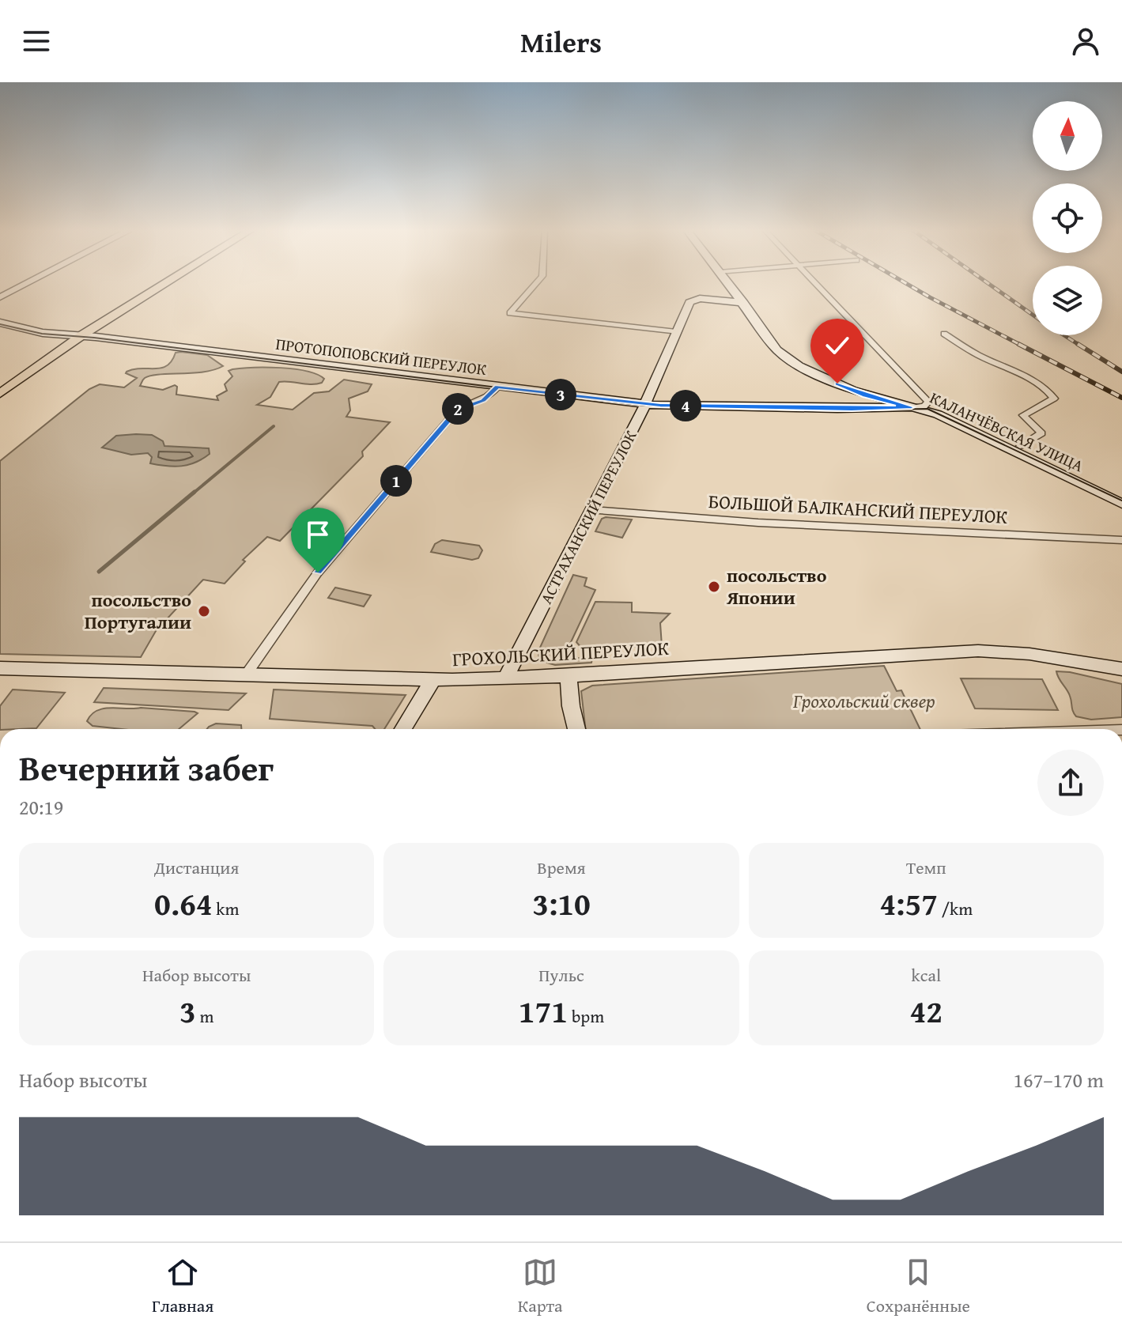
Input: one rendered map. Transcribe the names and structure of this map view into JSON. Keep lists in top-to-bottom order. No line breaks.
{"streets":{"street":["ПРОТОПОПОВСКИЙ ПЕРЕУЛОК","КАЛАНЧЁВСКАЯ УЛИЦА","БОЛЬШОЙ БАЛКАНСКИЙ ПЕРЕУЛОК","АСТРАХАНСКИЙ ПЕРЕУЛОК","ГРОХОЛЬСКИЙ ПЕРЕУЛОК"]},"crossings":[["ПРОТОПОПОВСКИЙ ПЕРЕУЛОК","КАЛАНЧЁВСКАЯ УЛИЦА"],["ПРОТОПОПОВСКИЙ ПЕРЕУЛОК","АСТРАХАНСКИЙ ПЕРЕУЛОК"],["БОЛЬШОЙ БАЛКАНСКИЙ ПЕРЕУЛОК","АСТРАХАНСКИЙ ПЕРЕУЛОК"],["АСТРАХАНСКИЙ ПЕРЕУЛОК","ГРОХОЛЬСКИЙ ПЕРЕУЛОК"]],"parks":["Грохольский сквер"],"places":["посольство Японии","посольство Португалии"],"north":"top","page":{"header":"Milers","pins":["3","4","2","1"],"heading":["Вечерний забег","20:19"],"stats":[["Дистанция","0.64 km"],["Время","3:10"],["Темп","4:57 /km"],["Набор высоты","3 m"],["Пульс","171 bpm"],["kcal","42"]],"chart":["Набор высоты","167–170 m"],"tabs":["Главная","Карта","Сохранённые"]}}
